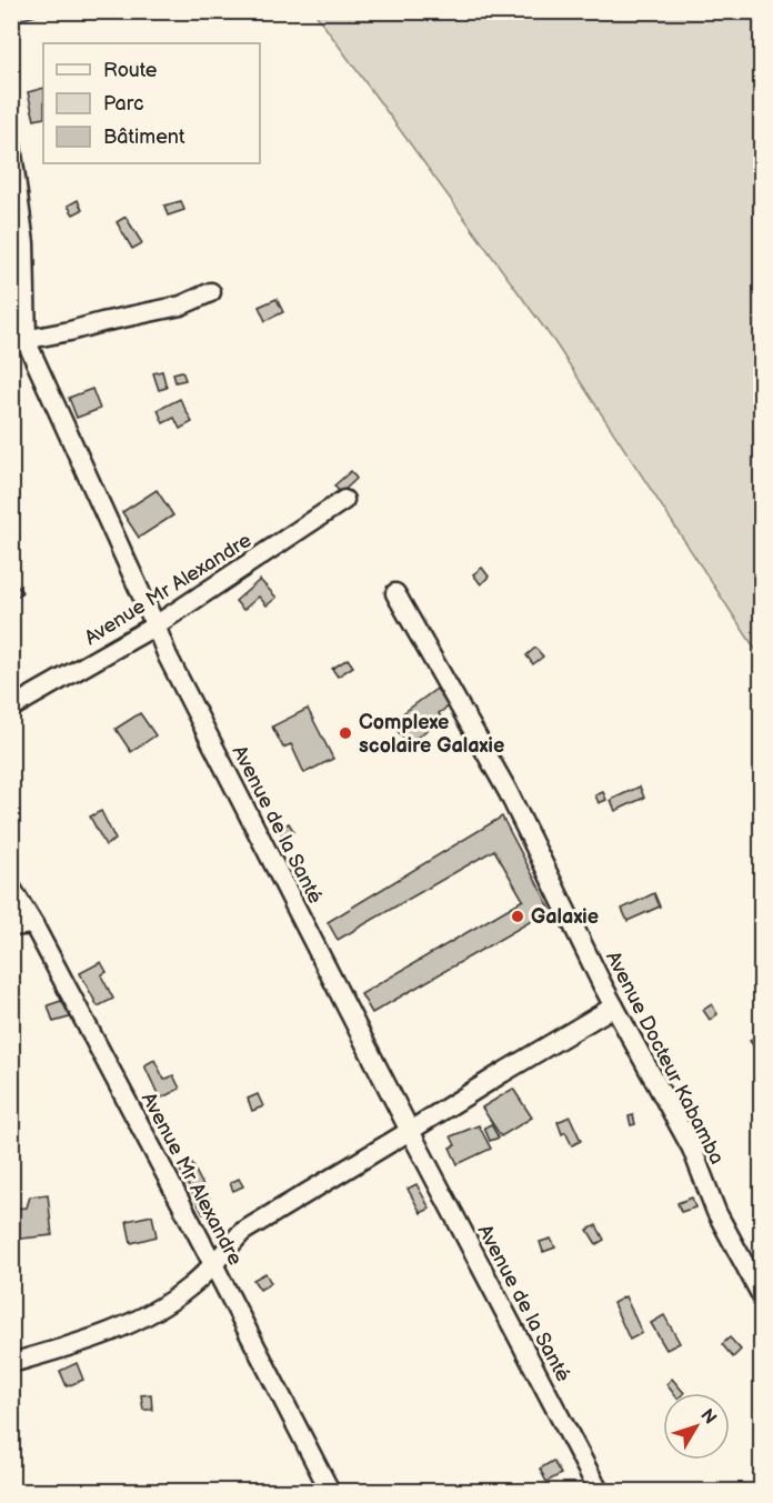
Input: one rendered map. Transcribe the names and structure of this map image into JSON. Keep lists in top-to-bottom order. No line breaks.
{"streets":{"street":["Avenue Mr Alexandre","Avenue de la Santé","Avenue Docteur Kabamba"]},"crossings":[["Avenue Mr Alexandre","Avenue de la Santé"]],"places":["Complexe scolaire Galaxie","Galaxie"],"legend":["Route","Parc","Bâtiment"],"north":"top right"}
